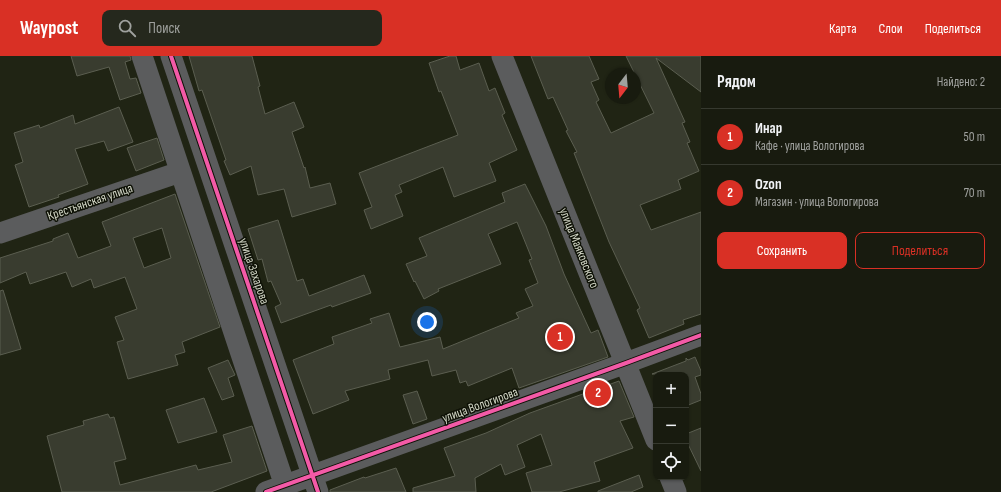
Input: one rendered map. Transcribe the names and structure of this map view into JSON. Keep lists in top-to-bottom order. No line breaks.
{"streets":{"street":["Крестьянская улица","улица Маяковского","улица Захарова","улица Вологирова"]},"crossings":[["улица Маяковского","улица Вологирова"],["улица Захарова","улица Вологирова"]],"north":"bottom","page":{"header":"Waypost","search":"Поиск","nav":["Карта","Слои","Поделиться"],"heading":["Рядом","Найдено: 2"],"list":[{"mark":"1","name":"Инар","note":"Кафе · улица Вологирова","value":"50 m"},{"mark":"2","name":"Ozon","note":"Магазин · улица Вологирова","value":"70 m"}],"buttons":["Сохранить","Поделиться"],"pins":["1","2"],"map_buttons":["+","−"]}}
